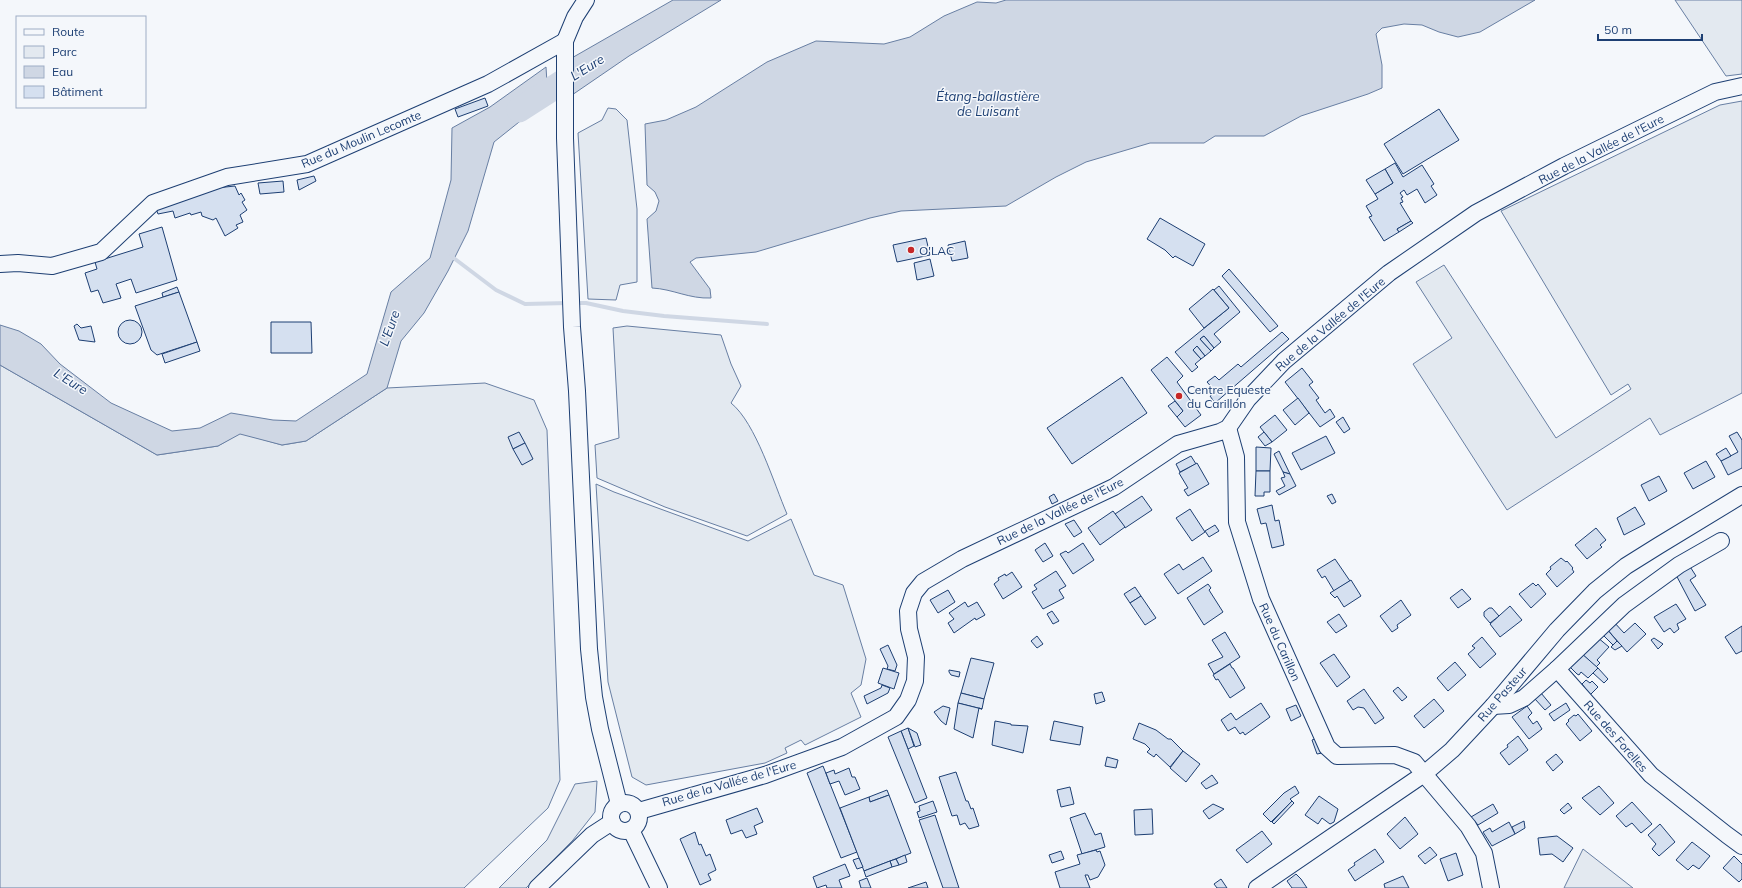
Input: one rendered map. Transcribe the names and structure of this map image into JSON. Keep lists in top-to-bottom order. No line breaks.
{"streets":{"street":["Rue du Moulin Lecomte","Rue de la Vallée de l'Eure","Rue du Carillon","Rue Pasteur","Rue des Forelles"]},"crossings":[["Rue de la Vallée de l'Eure","Rue du Carillon"],["Rue du Carillon","Rue Pasteur"]],"water":["L'Eure","Étang-ballastière de Luisant"],"places":["O'LAC","Centre Equeste du Carillon"],"legend":["Route","Parc","Eau","Bâtiment"],"scale_bar":"50 m"}
